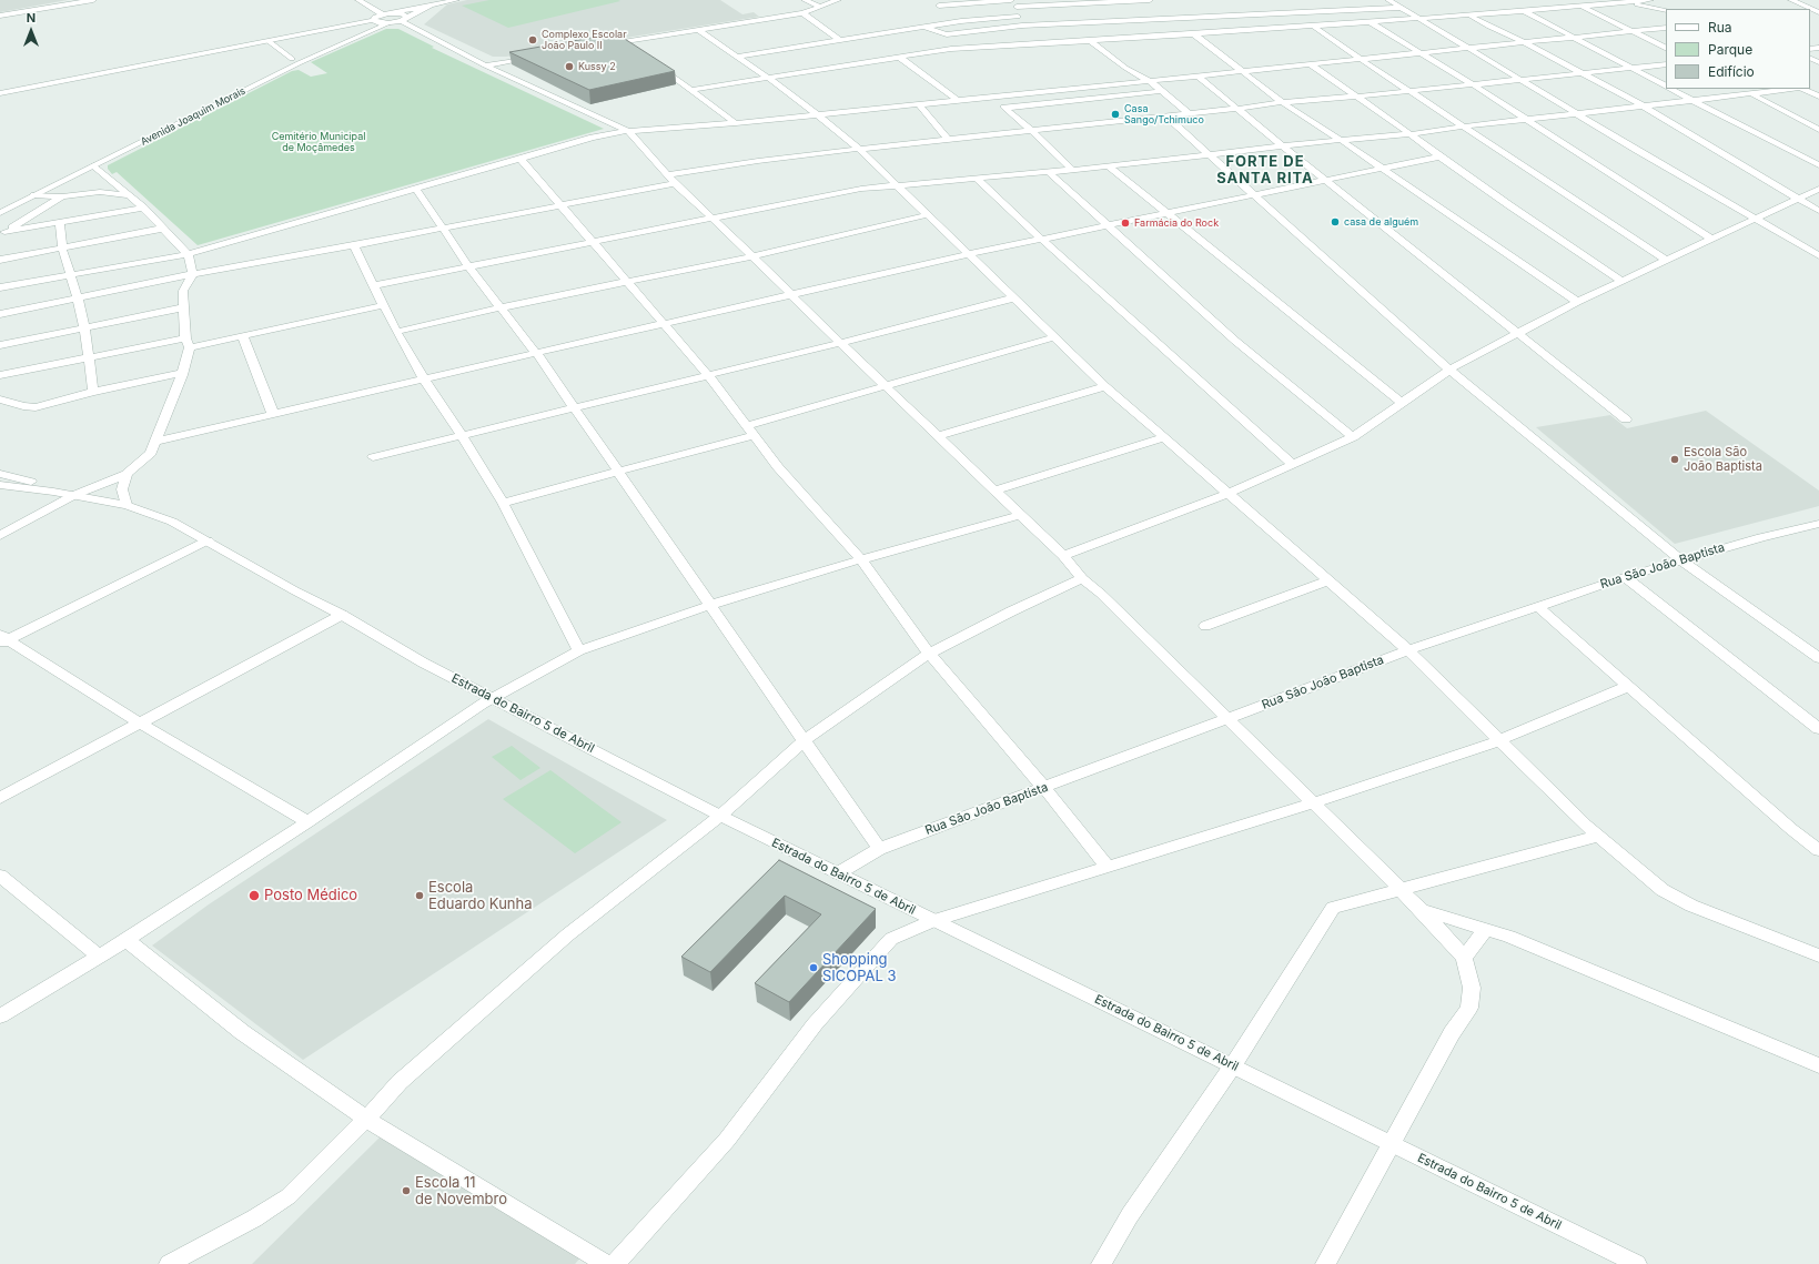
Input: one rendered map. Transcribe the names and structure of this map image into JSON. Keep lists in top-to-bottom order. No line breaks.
{"streets":{"street":["Avenida Joaquim Morais","Rua São João Baptista","Estrada do Bairro 5 de Abril"]},"crossings":[["Rua São João Baptista","Estrada do Bairro 5 de Abril"]],"districts":["FORTE DE SANTA RITA"],"parks":["Cemitério Municipal de Moçâmedes"],"places":["Complexo Escolar João Paulo II","Kussy 2","Casa Sango/Tchimuco","casa de alguém","Farmácia do Rock","Escola São João Baptista","Posto Médico","Escola Eduardo Kunha","Shopping SICOPAL 3","Escola 11 de Novembro"],"legend":["Rua","Parque","Edifício"],"north":"top"}
